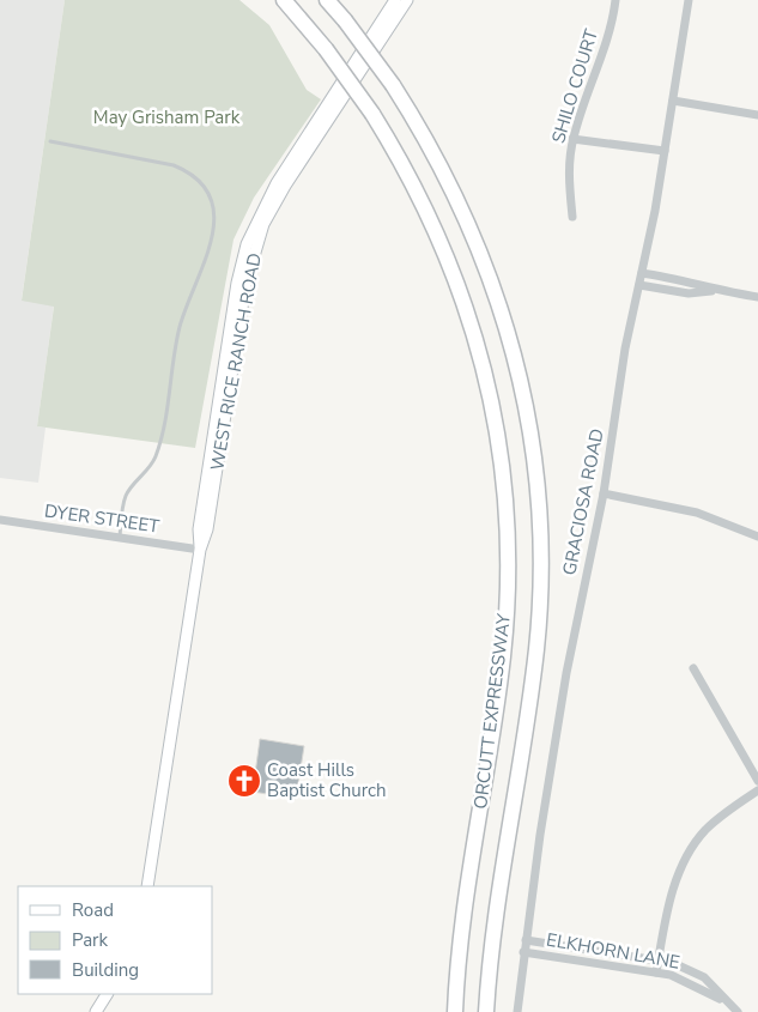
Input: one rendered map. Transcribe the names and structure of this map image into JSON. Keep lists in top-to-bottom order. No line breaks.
{"streets":{"highway":["ORCUTT EXPRESSWAY"],"main road":["WEST RICE RANCH ROAD"],"street":["SHILO COURT","GRACIOSA ROAD","DYER STREET","ELKHORN LANE"]},"crossings":[["WEST RICE RANCH ROAD","DYER STREET"],["GRACIOSA ROAD","ELKHORN LANE"]],"parks":["May Grisham Park"],"places":{"church":["Coast Hills Baptist Church"]},"legend":["Road","Park","Building"]}
